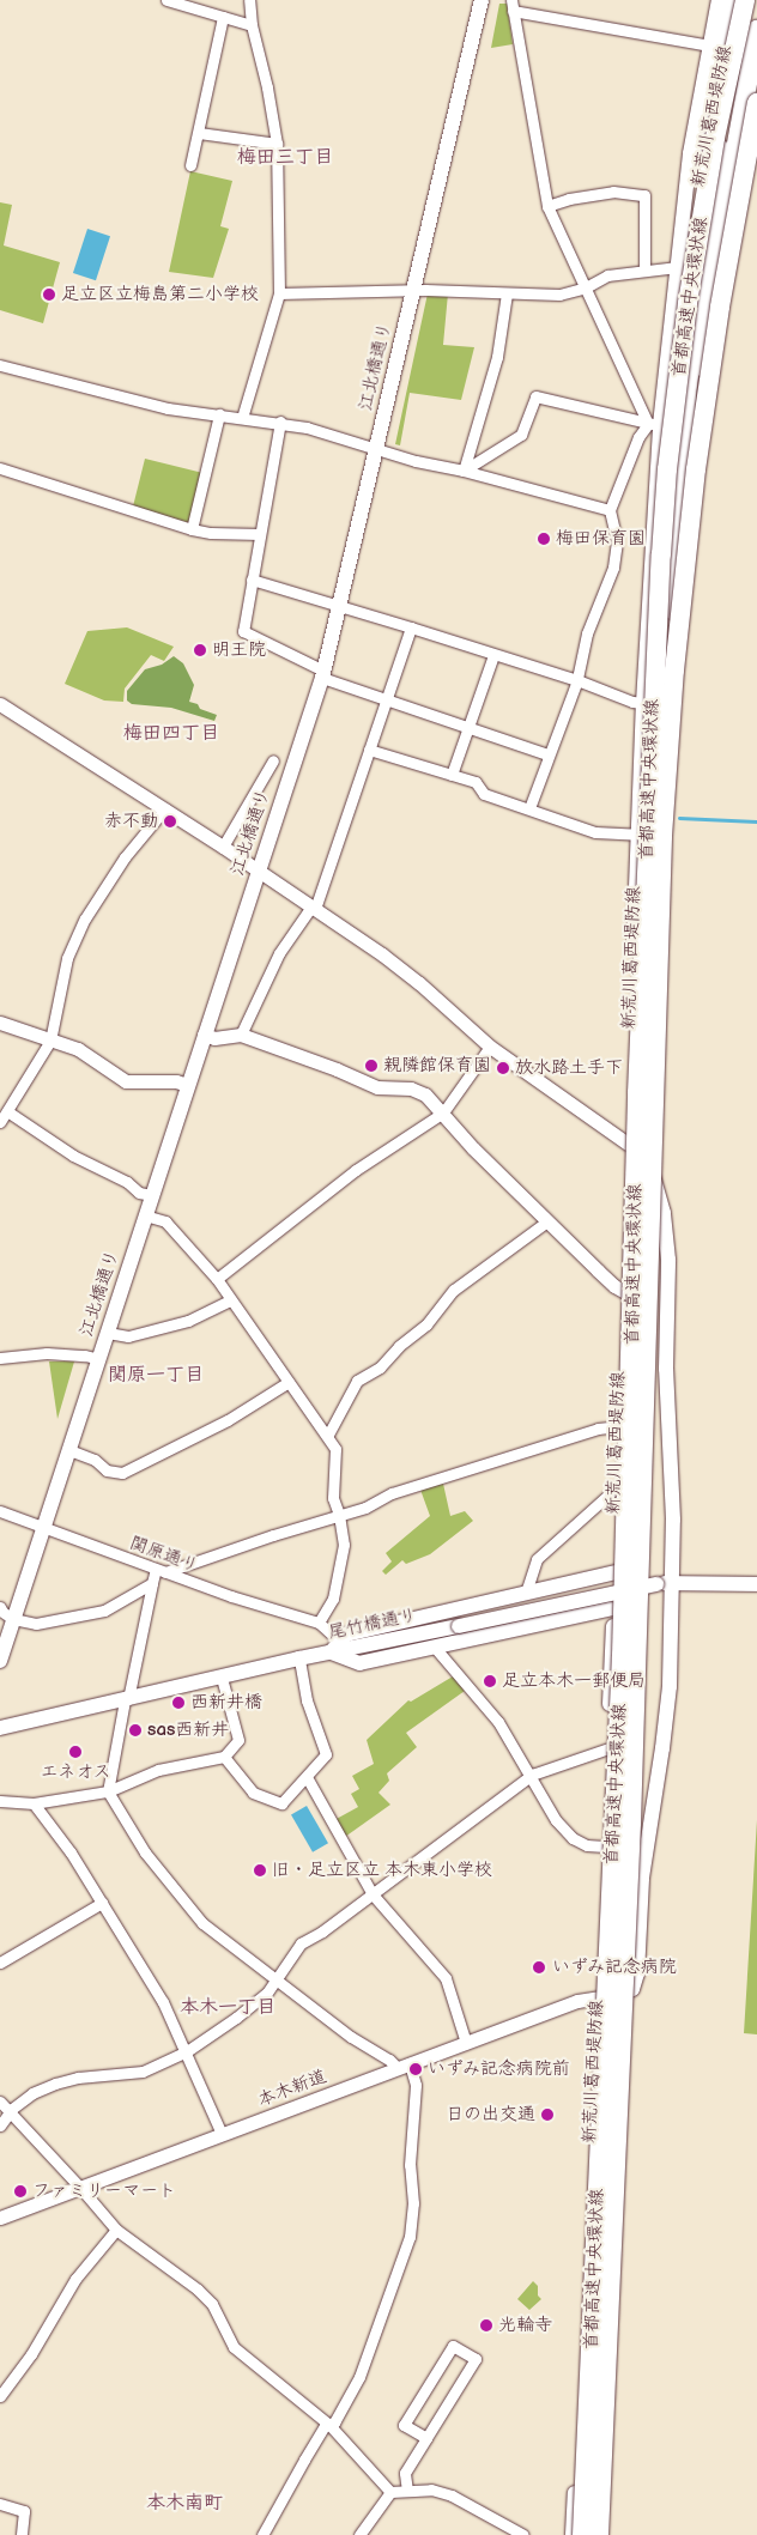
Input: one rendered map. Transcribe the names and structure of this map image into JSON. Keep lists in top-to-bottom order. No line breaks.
{"streets":{"highway":["首都高速中央環状線"],"main road":["新荒川葛西堤防線","江北橋通り","尾竹橋通り"],"street":["関原通り","本木新道"]},"crossings":[["新荒川葛西堤防線","本木新道"],["江北橋通り","関原通り"]],"districts":["梅田三丁目","梅田四丁目","関原一丁目","本木一丁目","本木南町"],"places":["足立区立梅島第二小学校","梅田保育園","明王院","赤不動","親隣館保育園","放水路土手下","足立本木一郵便局","西新井橋","sas西新井","エネオス","旧・足立区立 本木東小学校","いずみ記念病院","いずみ記念病院前","日の出交通","ファミリーマート","光輪寺"]}
